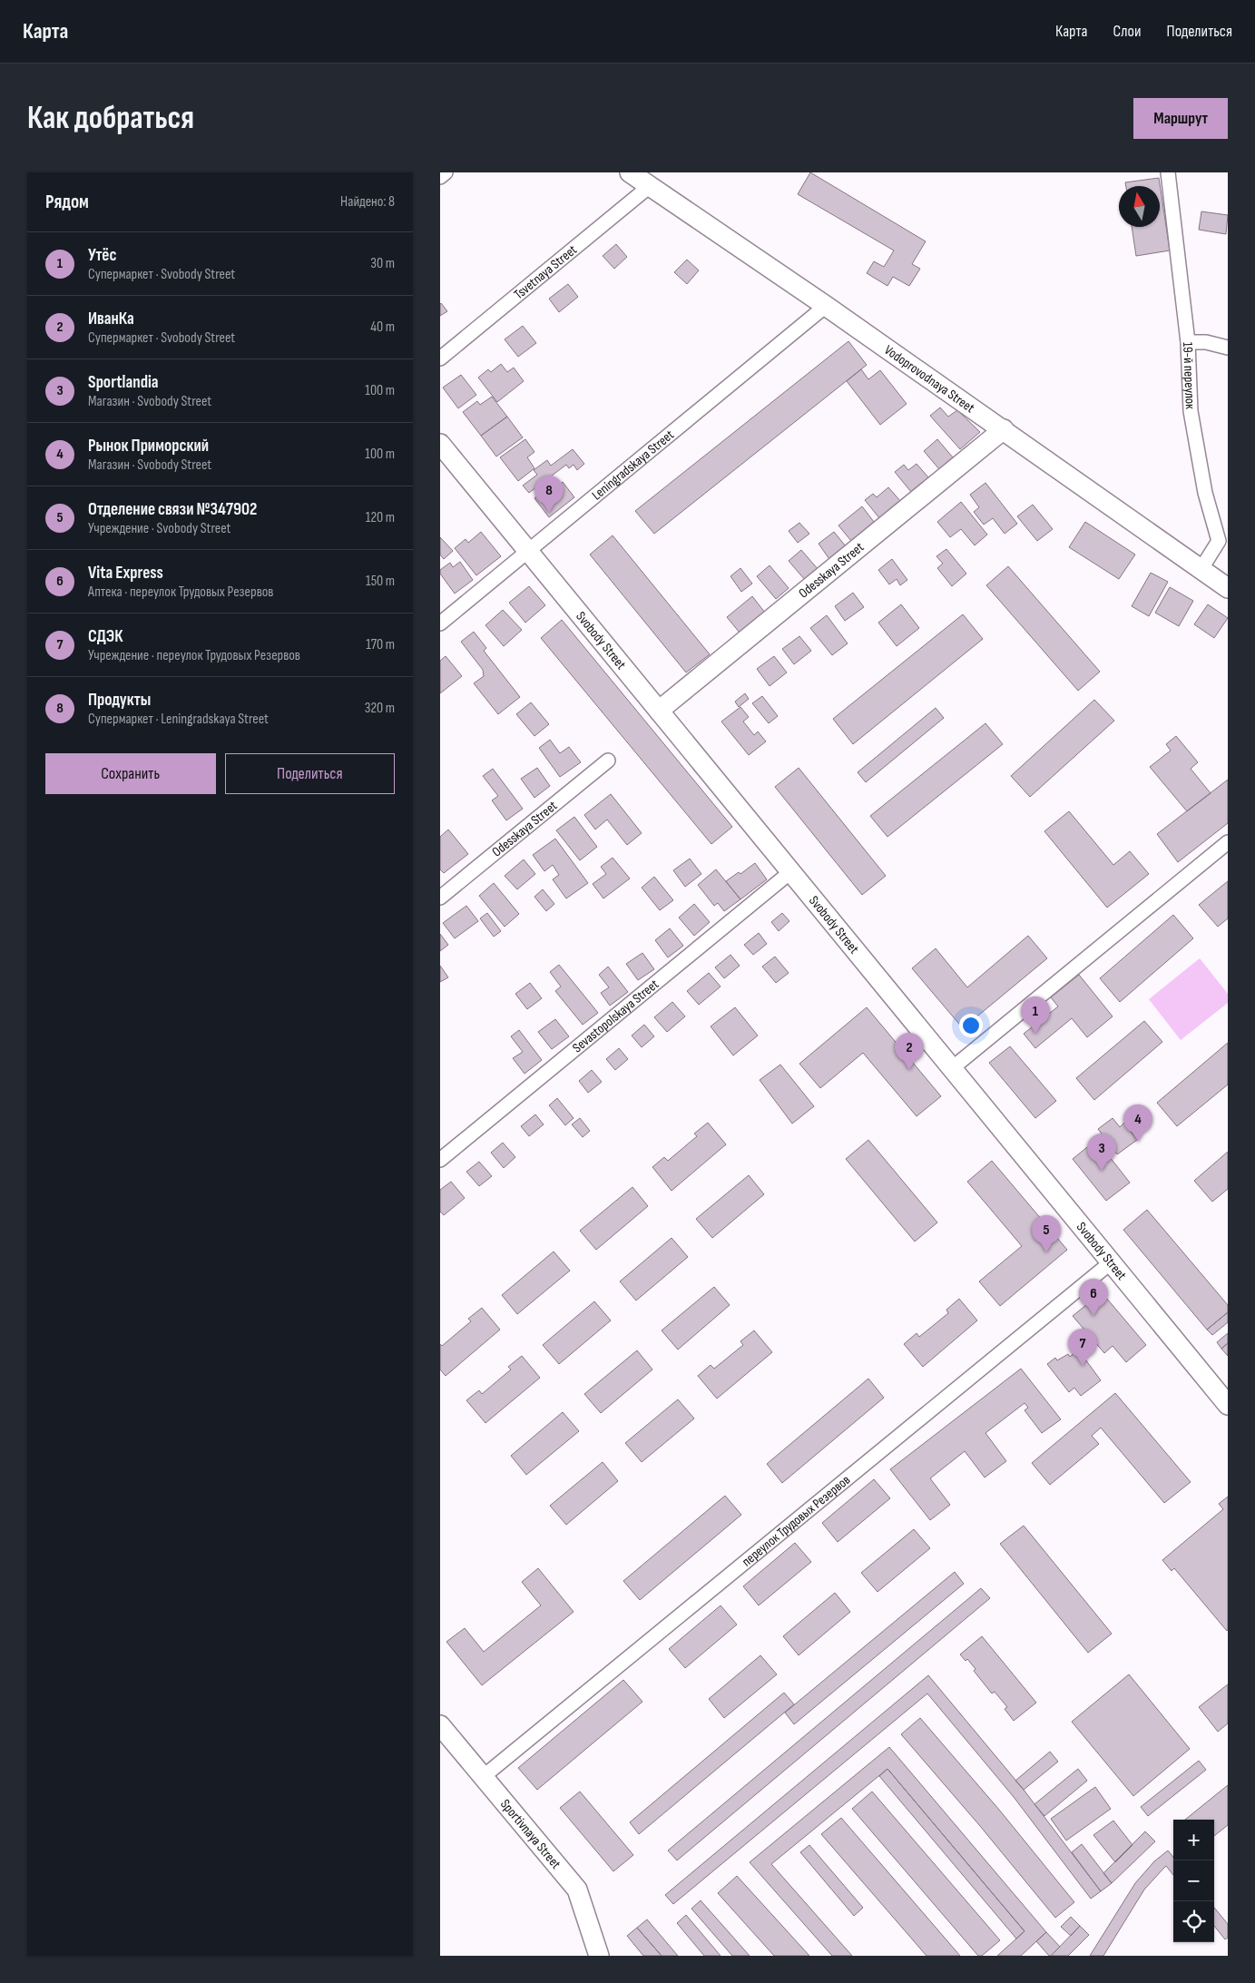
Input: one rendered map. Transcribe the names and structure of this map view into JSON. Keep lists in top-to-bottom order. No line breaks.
{"streets":{"street":["Tsvetnaya Street","19-й переулок","Vodoprovodnaya Street","Leningradskaya Street","Odesskaya Street","Svobody Street","Sevastopolskaya Street","переулок Трудовых Резервов","Sportivnaya Street"]},"crossings":[["Tsvetnaya Street","Vodoprovodnaya Street"],["19-й переулок","Vodoprovodnaya Street"],["Vodoprovodnaya Street","Leningradskaya Street"],["Vodoprovodnaya Street","Odesskaya Street"],["Leningradskaya Street","Svobody Street"],["Odesskaya Street","Svobody Street"],["Svobody Street","Sevastopolskaya Street"],["Svobody Street","переулок Трудовых Резервов"],["переулок Трудовых Резервов","Sportivnaya Street"]],"north":"top","page":{"header":"Карта","nav":["Карта","Слои","Поделиться"],"buttons":["Маршрут",["Сохранить","Поделиться"]],"title":"Как добраться","heading":["Рядом","Найдено: 8"],"list":[{"mark":"1","name":"Утёс","note":"Супермаркет · Svobody Street","value":"30 m"},{"mark":"2","name":"ИванКа","note":"Супермаркет · Svobody Street","value":"40 m"},{"mark":"3","name":"Sportlandia","note":"Магазин · Svobody Street","value":"100 m"},{"mark":"4","name":"Рынок Приморский","note":"Магазин · Svobody Street","value":"100 m"},{"mark":"5","name":"Отделение связи №347902","note":"Учреждение · Svobody Street","value":"120 m"},{"mark":"6","name":"Vita Express","note":"Аптека · переулок Трудовых Резервов","value":"150 m"},{"mark":"7","name":"СДЭК","note":"Учреждение · переулок Трудовых Резервов","value":"170 m"},{"mark":"8","name":"Продукты","note":"Супермаркет · Leningradskaya Street","value":"320 m"}],"pins":["8","1","2","4","3","5","6","7"],"map_buttons":["+","−"]}}
